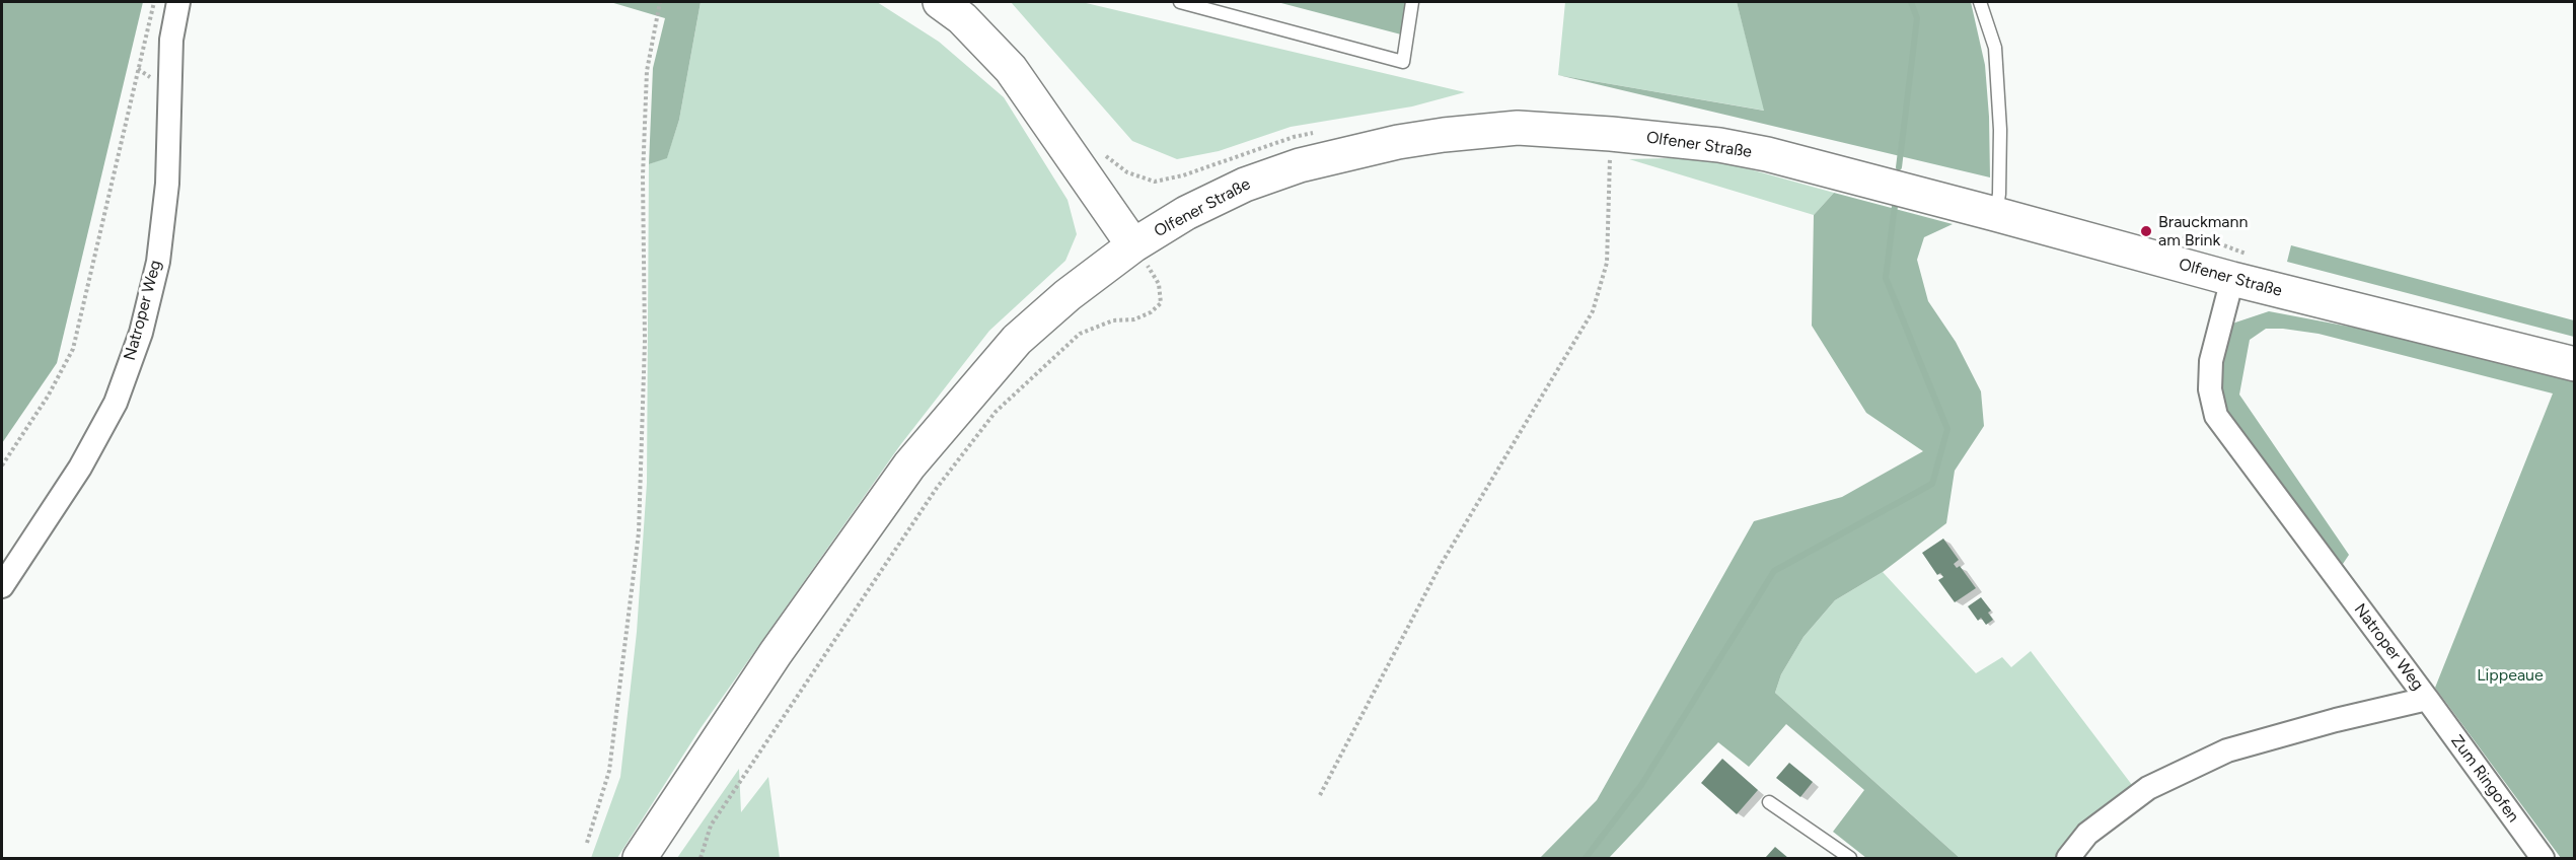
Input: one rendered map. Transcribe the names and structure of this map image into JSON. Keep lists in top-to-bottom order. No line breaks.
{"streets":{"main road":["Olfener Straße"],"street":["Natroper Weg","Zum Ringofen"]},"crossings":[["Olfener Straße","Natroper Weg"],["Natroper Weg","Zum Ringofen"]],"parks":["Lippeaue"],"places":["Brauckmann am Brink"]}
